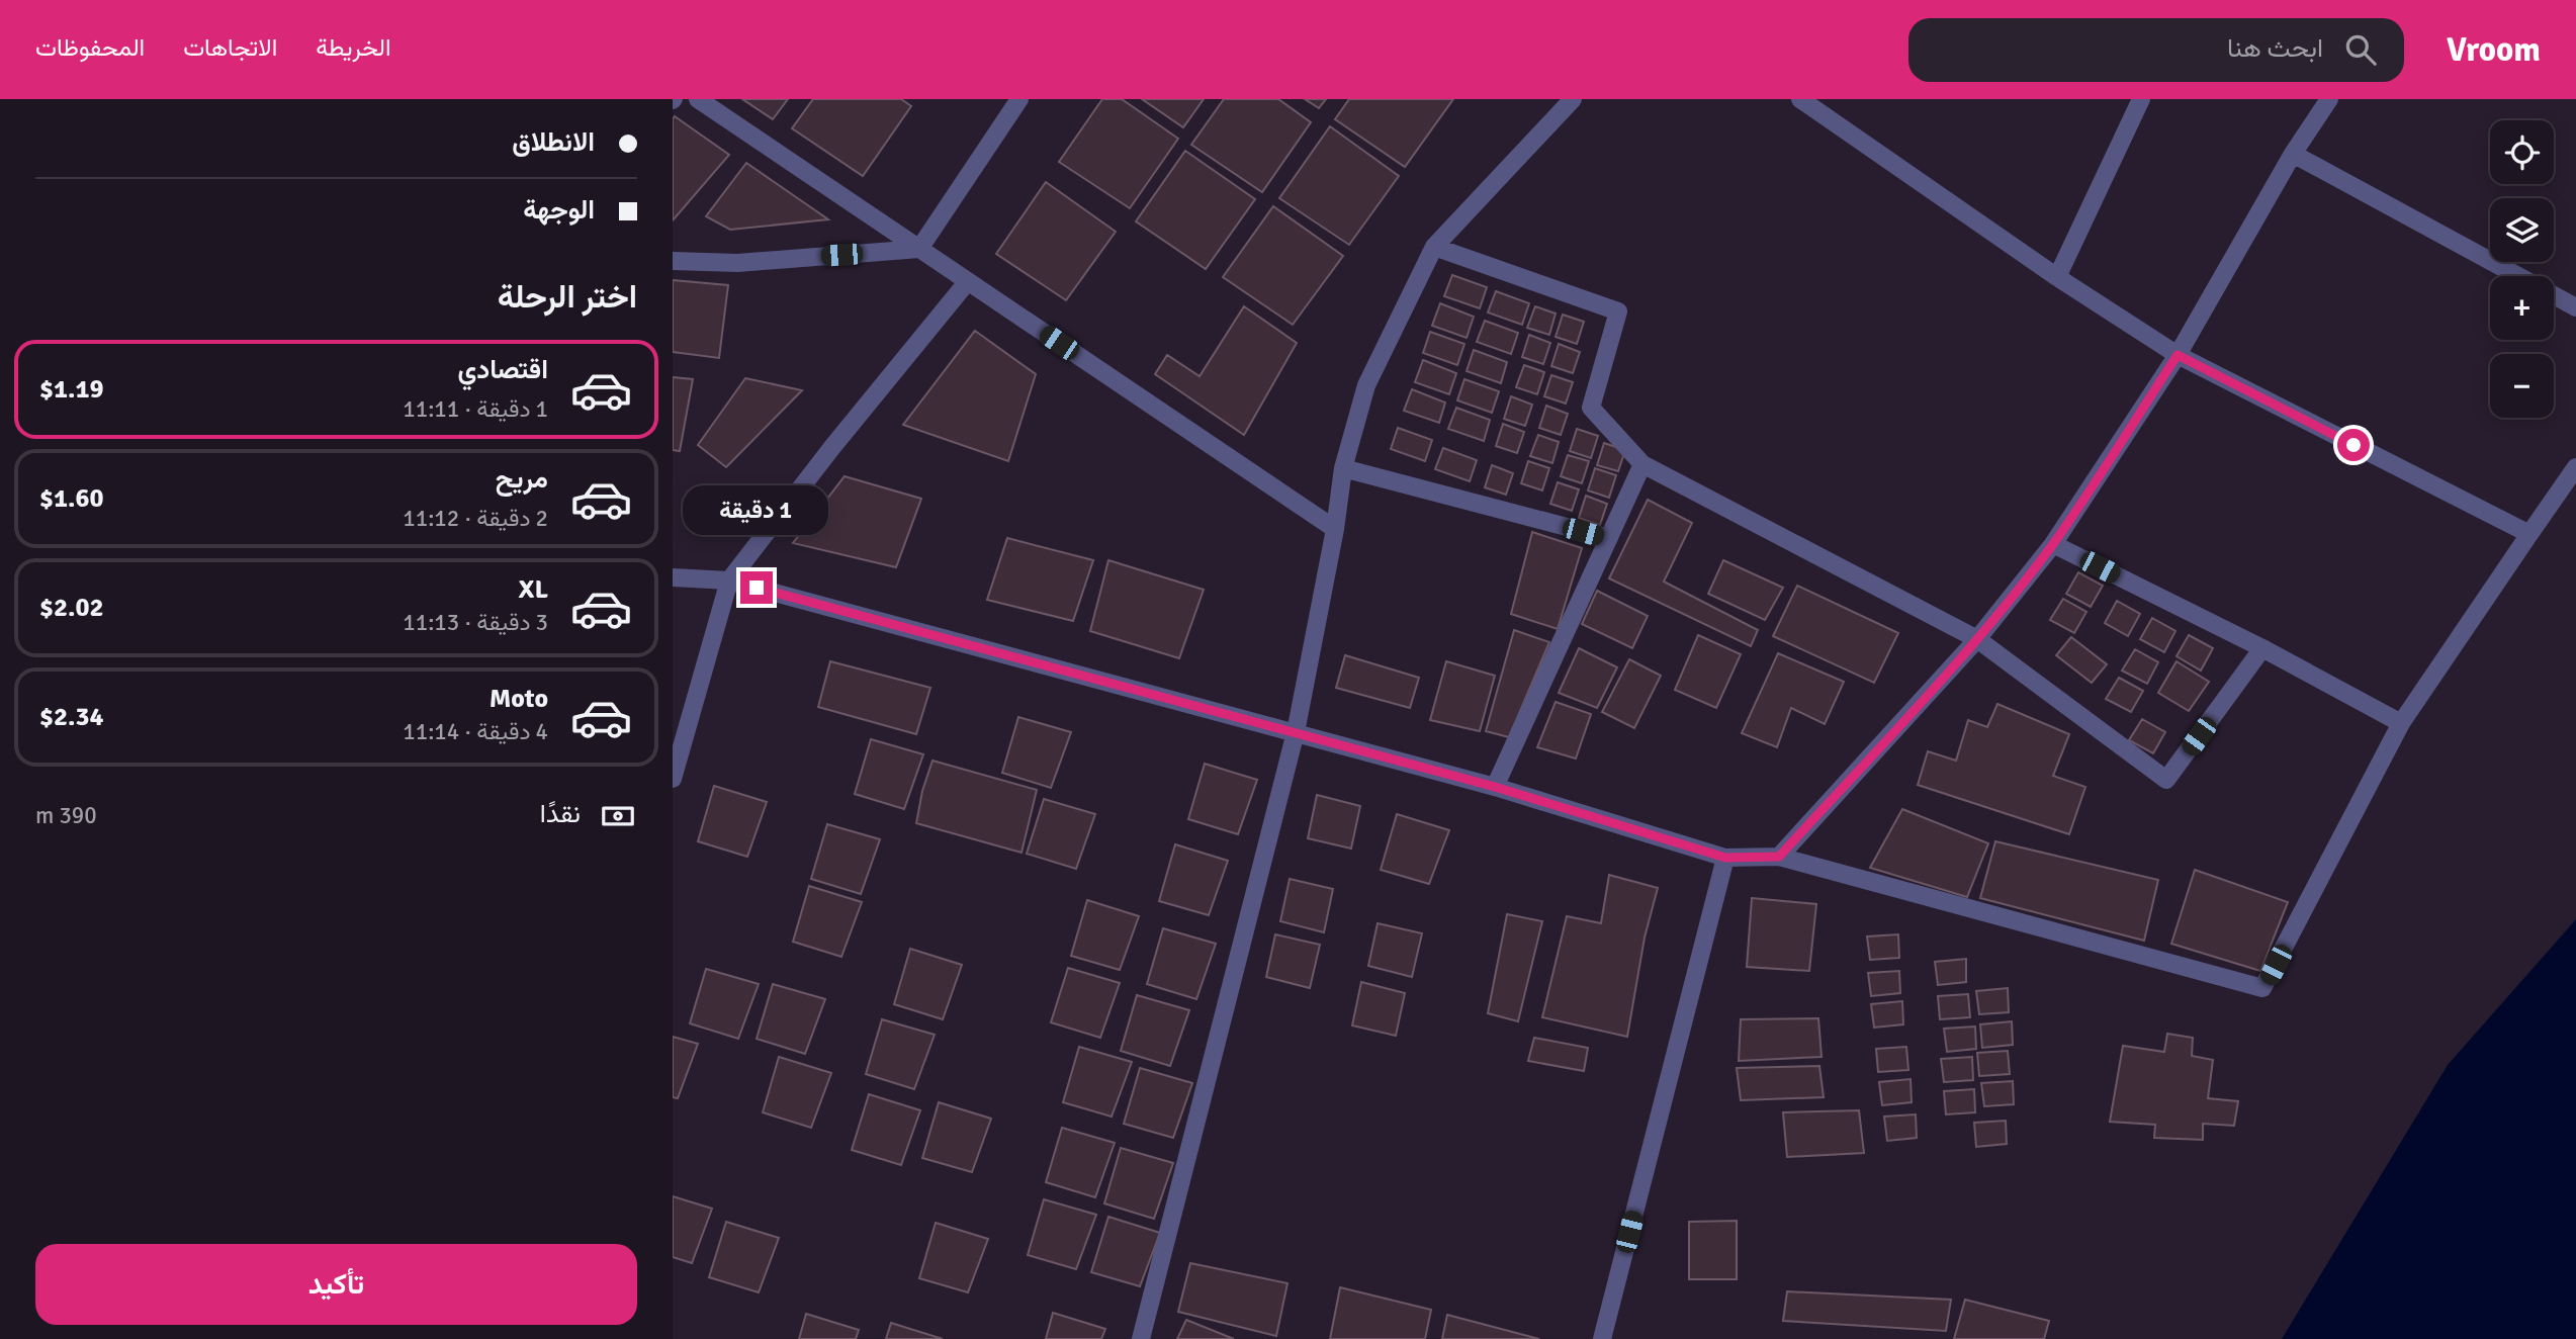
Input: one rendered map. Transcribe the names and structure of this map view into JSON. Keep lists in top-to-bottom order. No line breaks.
{"page":{"header":"Vroom","search":"ابحث هنا","nav":["الخريطة","الاتجاهات","المحفوظات"],"banner":["الانطلاق","الوجهة"],"map_buttons":["+","−"],"heading":"اختر الرحلة","list":[{"name":"اقتصادي","note":"1 دقيقة · 11:11","value":"$1.19"},{"name":"مريح","note":"2 دقيقة · 11:12","value":"$1.60"},{"name":"XL","note":"3 دقيقة · 11:13","value":"$2.02"},{"name":"Moto","note":"4 دقيقة · 11:14","value":"$2.34"}],"bubble":"1 دقيقة","pay":["نقدًا","390 m"],"buttons":"تأكيد"}}
